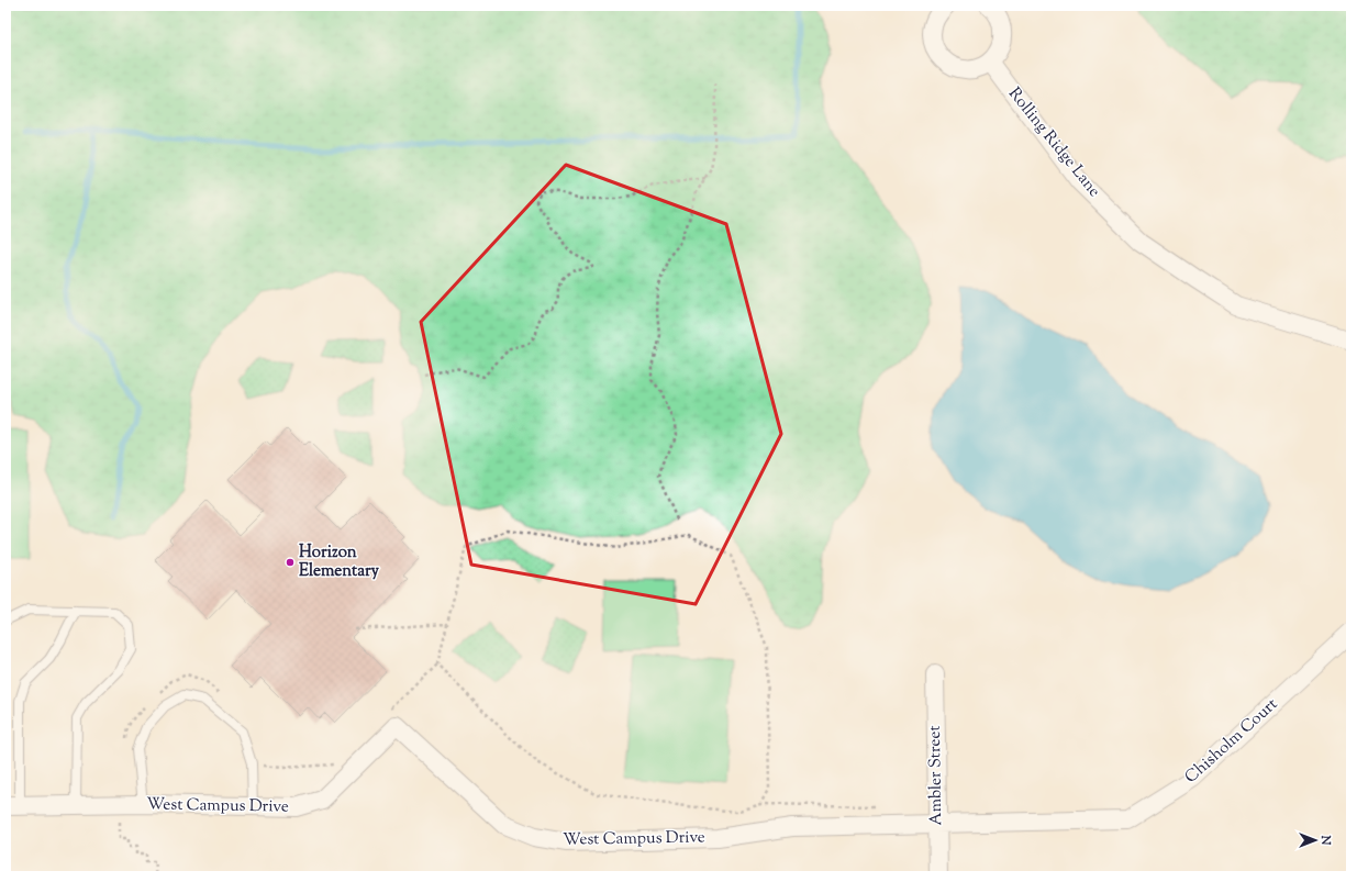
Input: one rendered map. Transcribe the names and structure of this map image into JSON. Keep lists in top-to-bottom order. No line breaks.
{"streets":{"street":["Rolling Ridge Lane","Chisholm Court","Ambler Street","West Campus Drive"]},"crossings":[["Chisholm Court","Ambler Street"],["Chisholm Court","West Campus Drive"],["Ambler Street","West Campus Drive"]],"places":["Horizon Elementary"],"north":"right"}
